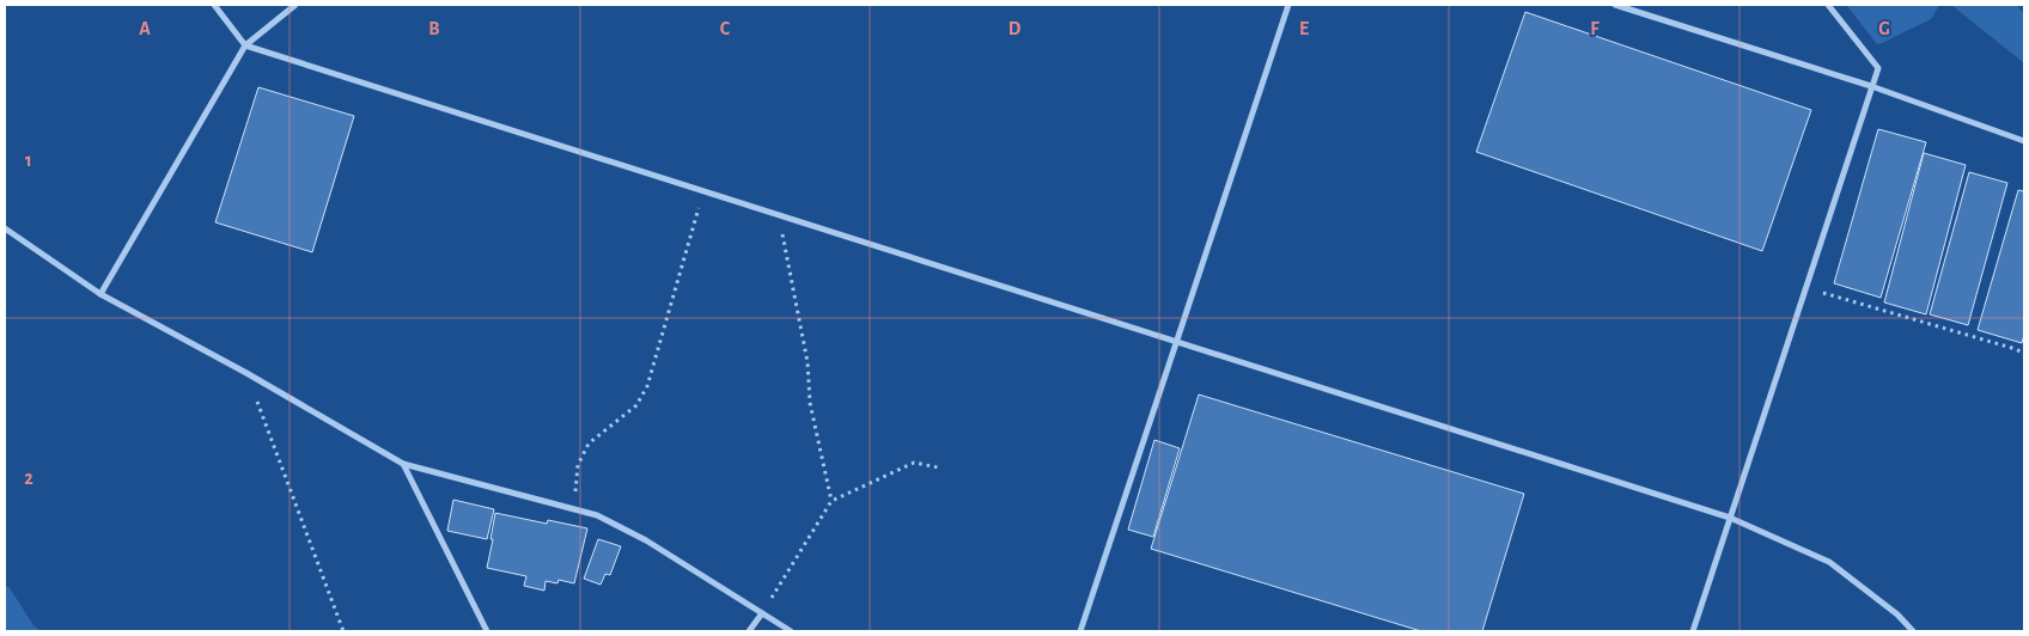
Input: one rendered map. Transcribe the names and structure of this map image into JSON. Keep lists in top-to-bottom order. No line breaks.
{"grid":{"columns":["A","B","C","D","E","F","G"],"rows":["1","2"]}}
